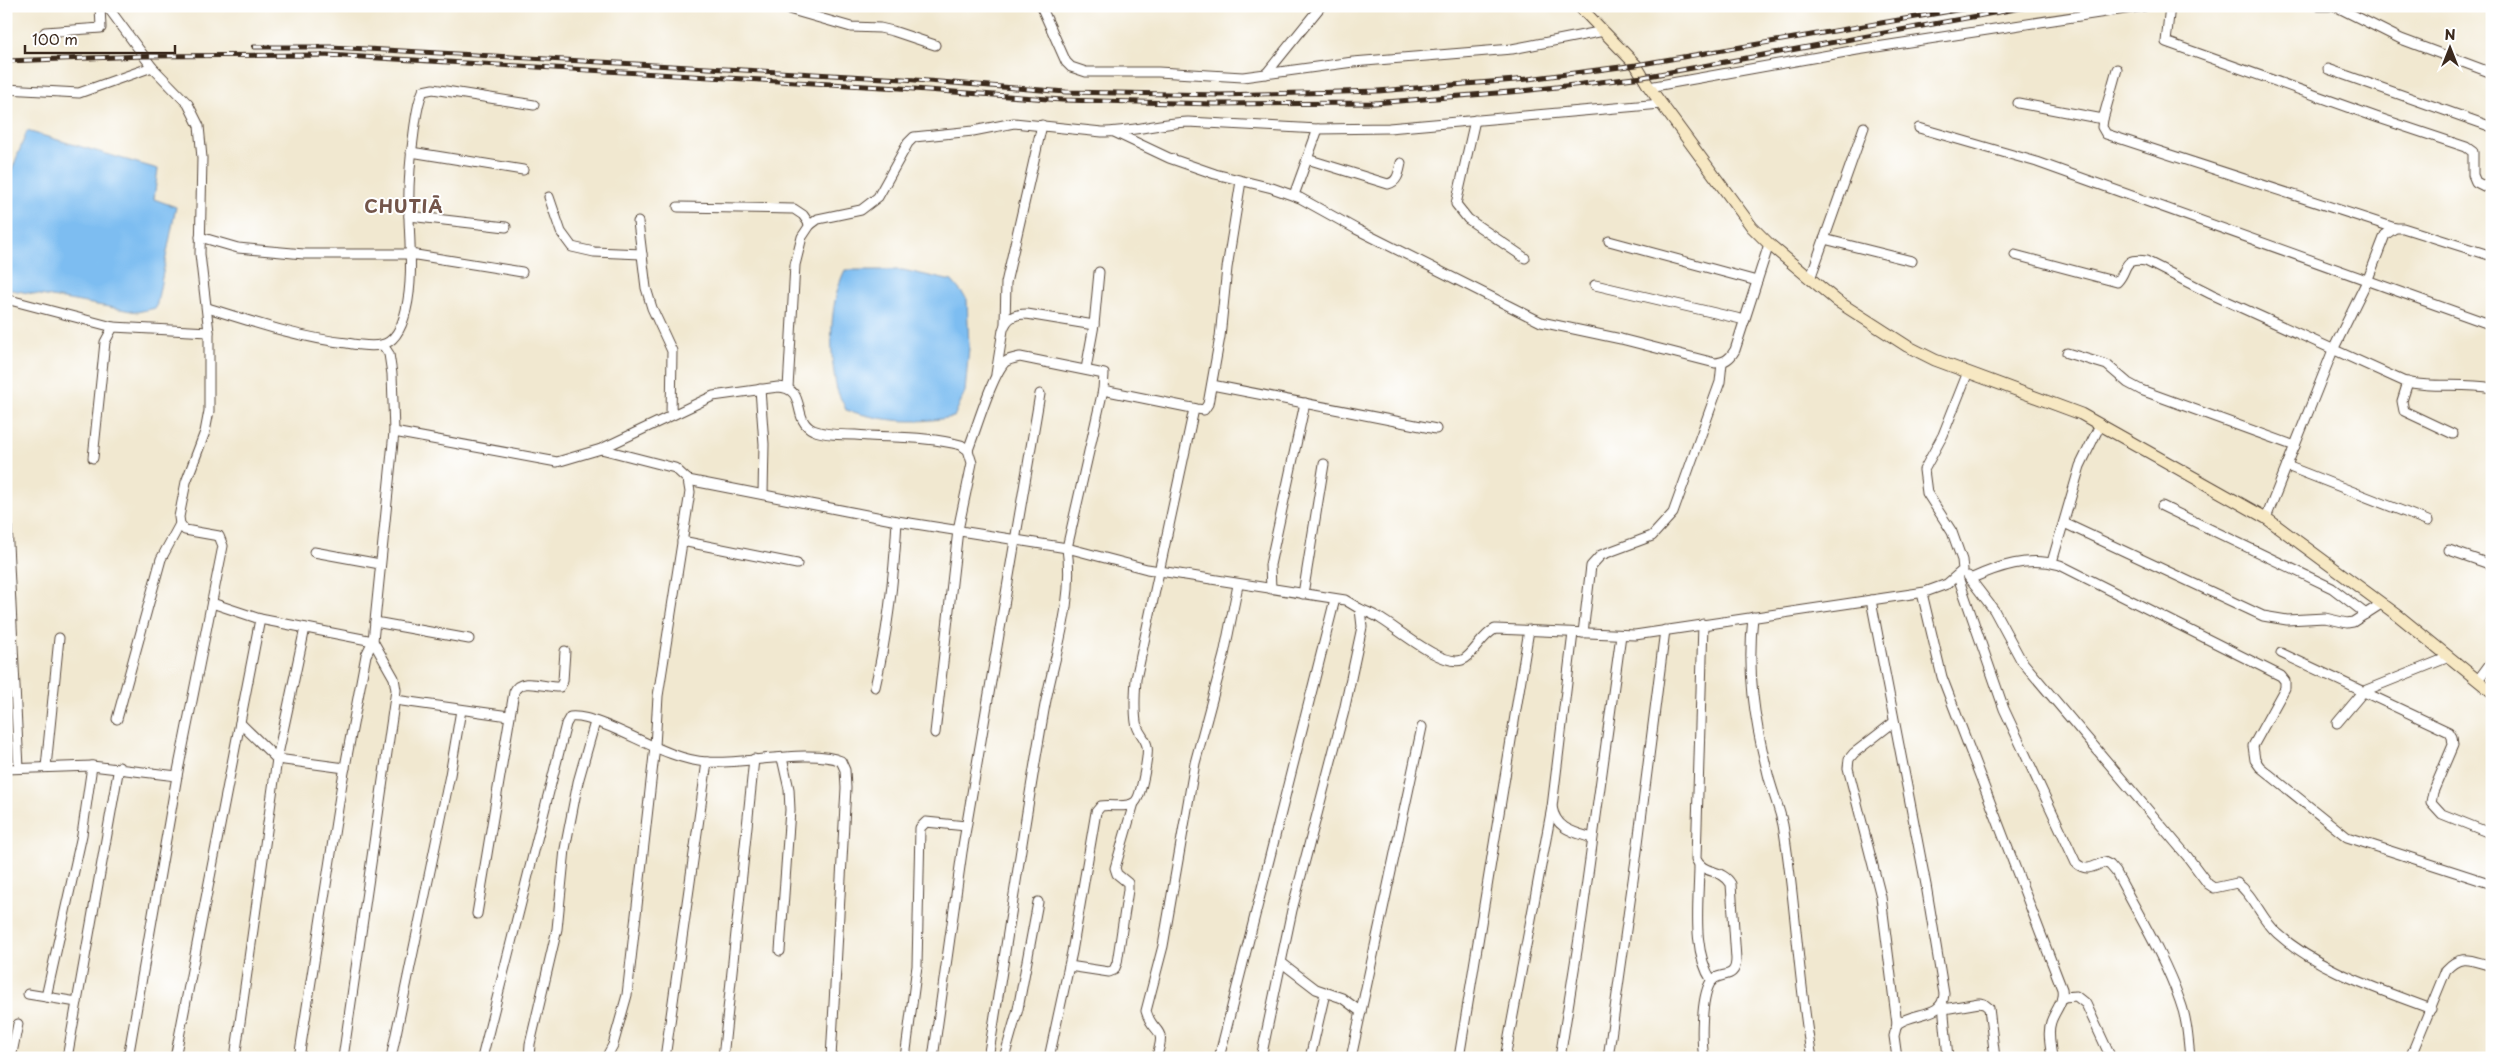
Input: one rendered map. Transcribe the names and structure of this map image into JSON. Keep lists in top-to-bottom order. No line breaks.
{"districts":["CHUTIĀ"],"scale_bar":"100 m","north":"top"}
